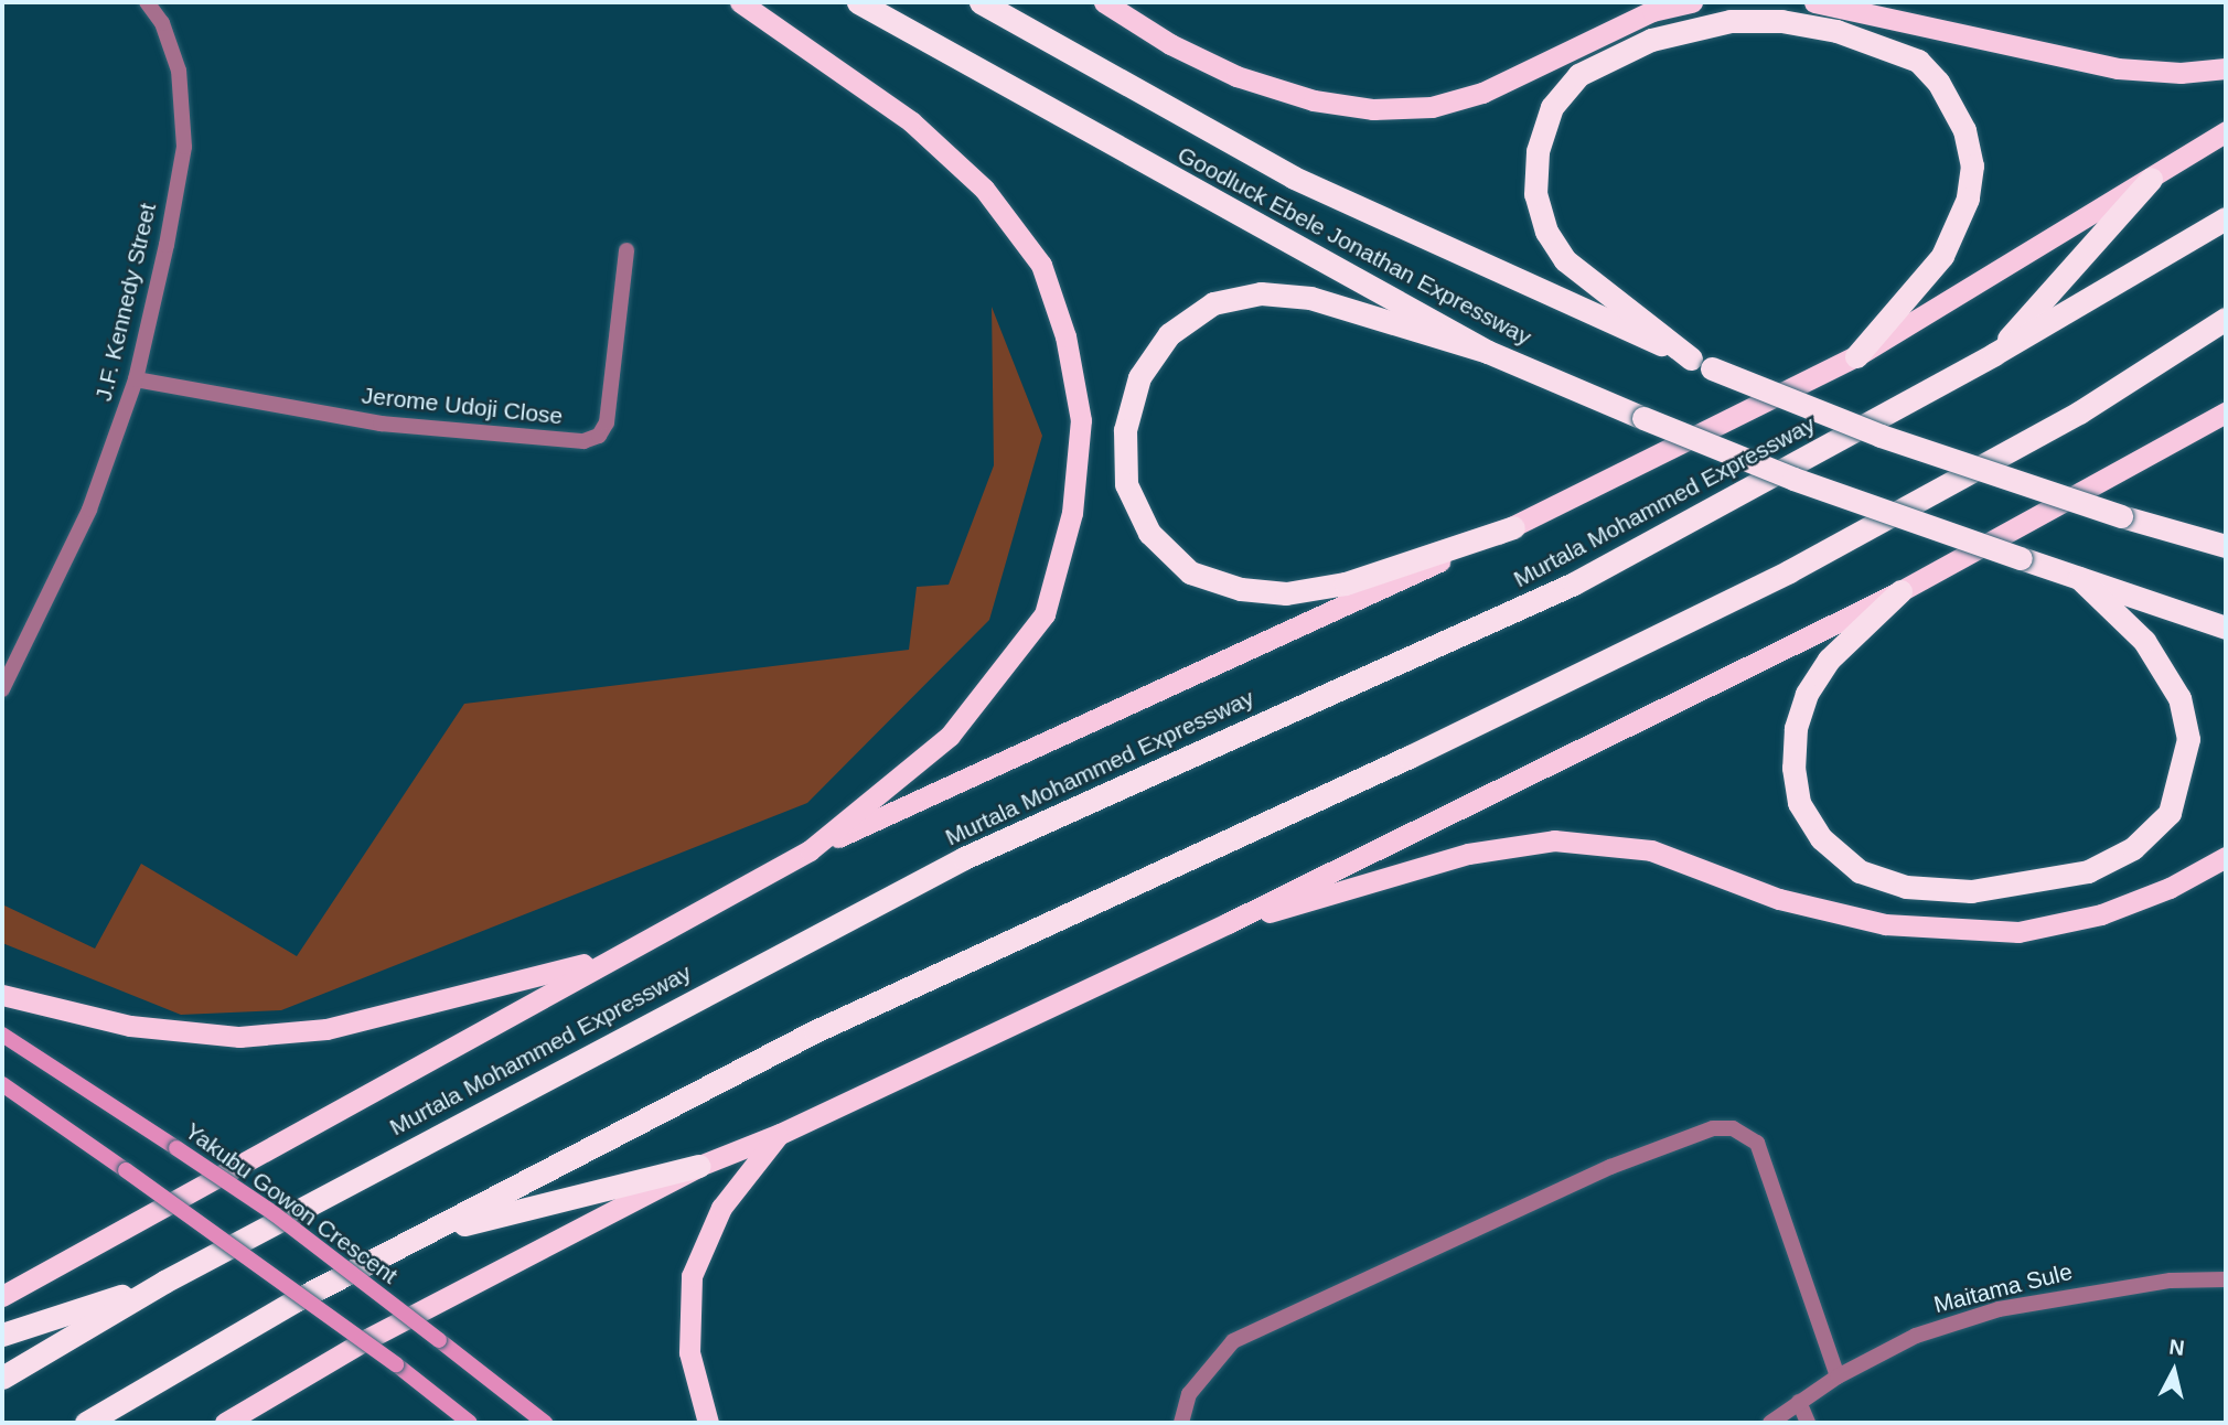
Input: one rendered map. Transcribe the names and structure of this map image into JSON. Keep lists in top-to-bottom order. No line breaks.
{"streets":{"highway":["Goodluck Ebele Jonathan Expressway","Murtala Mohammed Expressway"],"main road":["Yakubu Gowon Crescent"],"street":["J.F. Kennedy Street","Jerome Udoji Close","Maitama Sule"]},"crossings":[["J.F. Kennedy Street","Jerome Udoji Close"]],"north":"top"}
